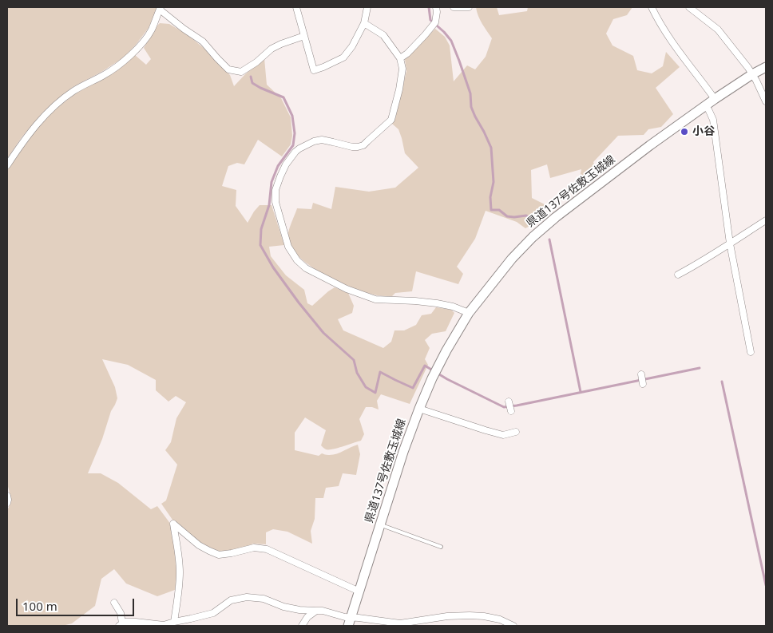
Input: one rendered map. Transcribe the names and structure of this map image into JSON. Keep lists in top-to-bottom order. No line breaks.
{"streets":{"main road":["県道137号佐敷玉城線"]},"places":["小谷"],"scale_bar":"100 m"}
